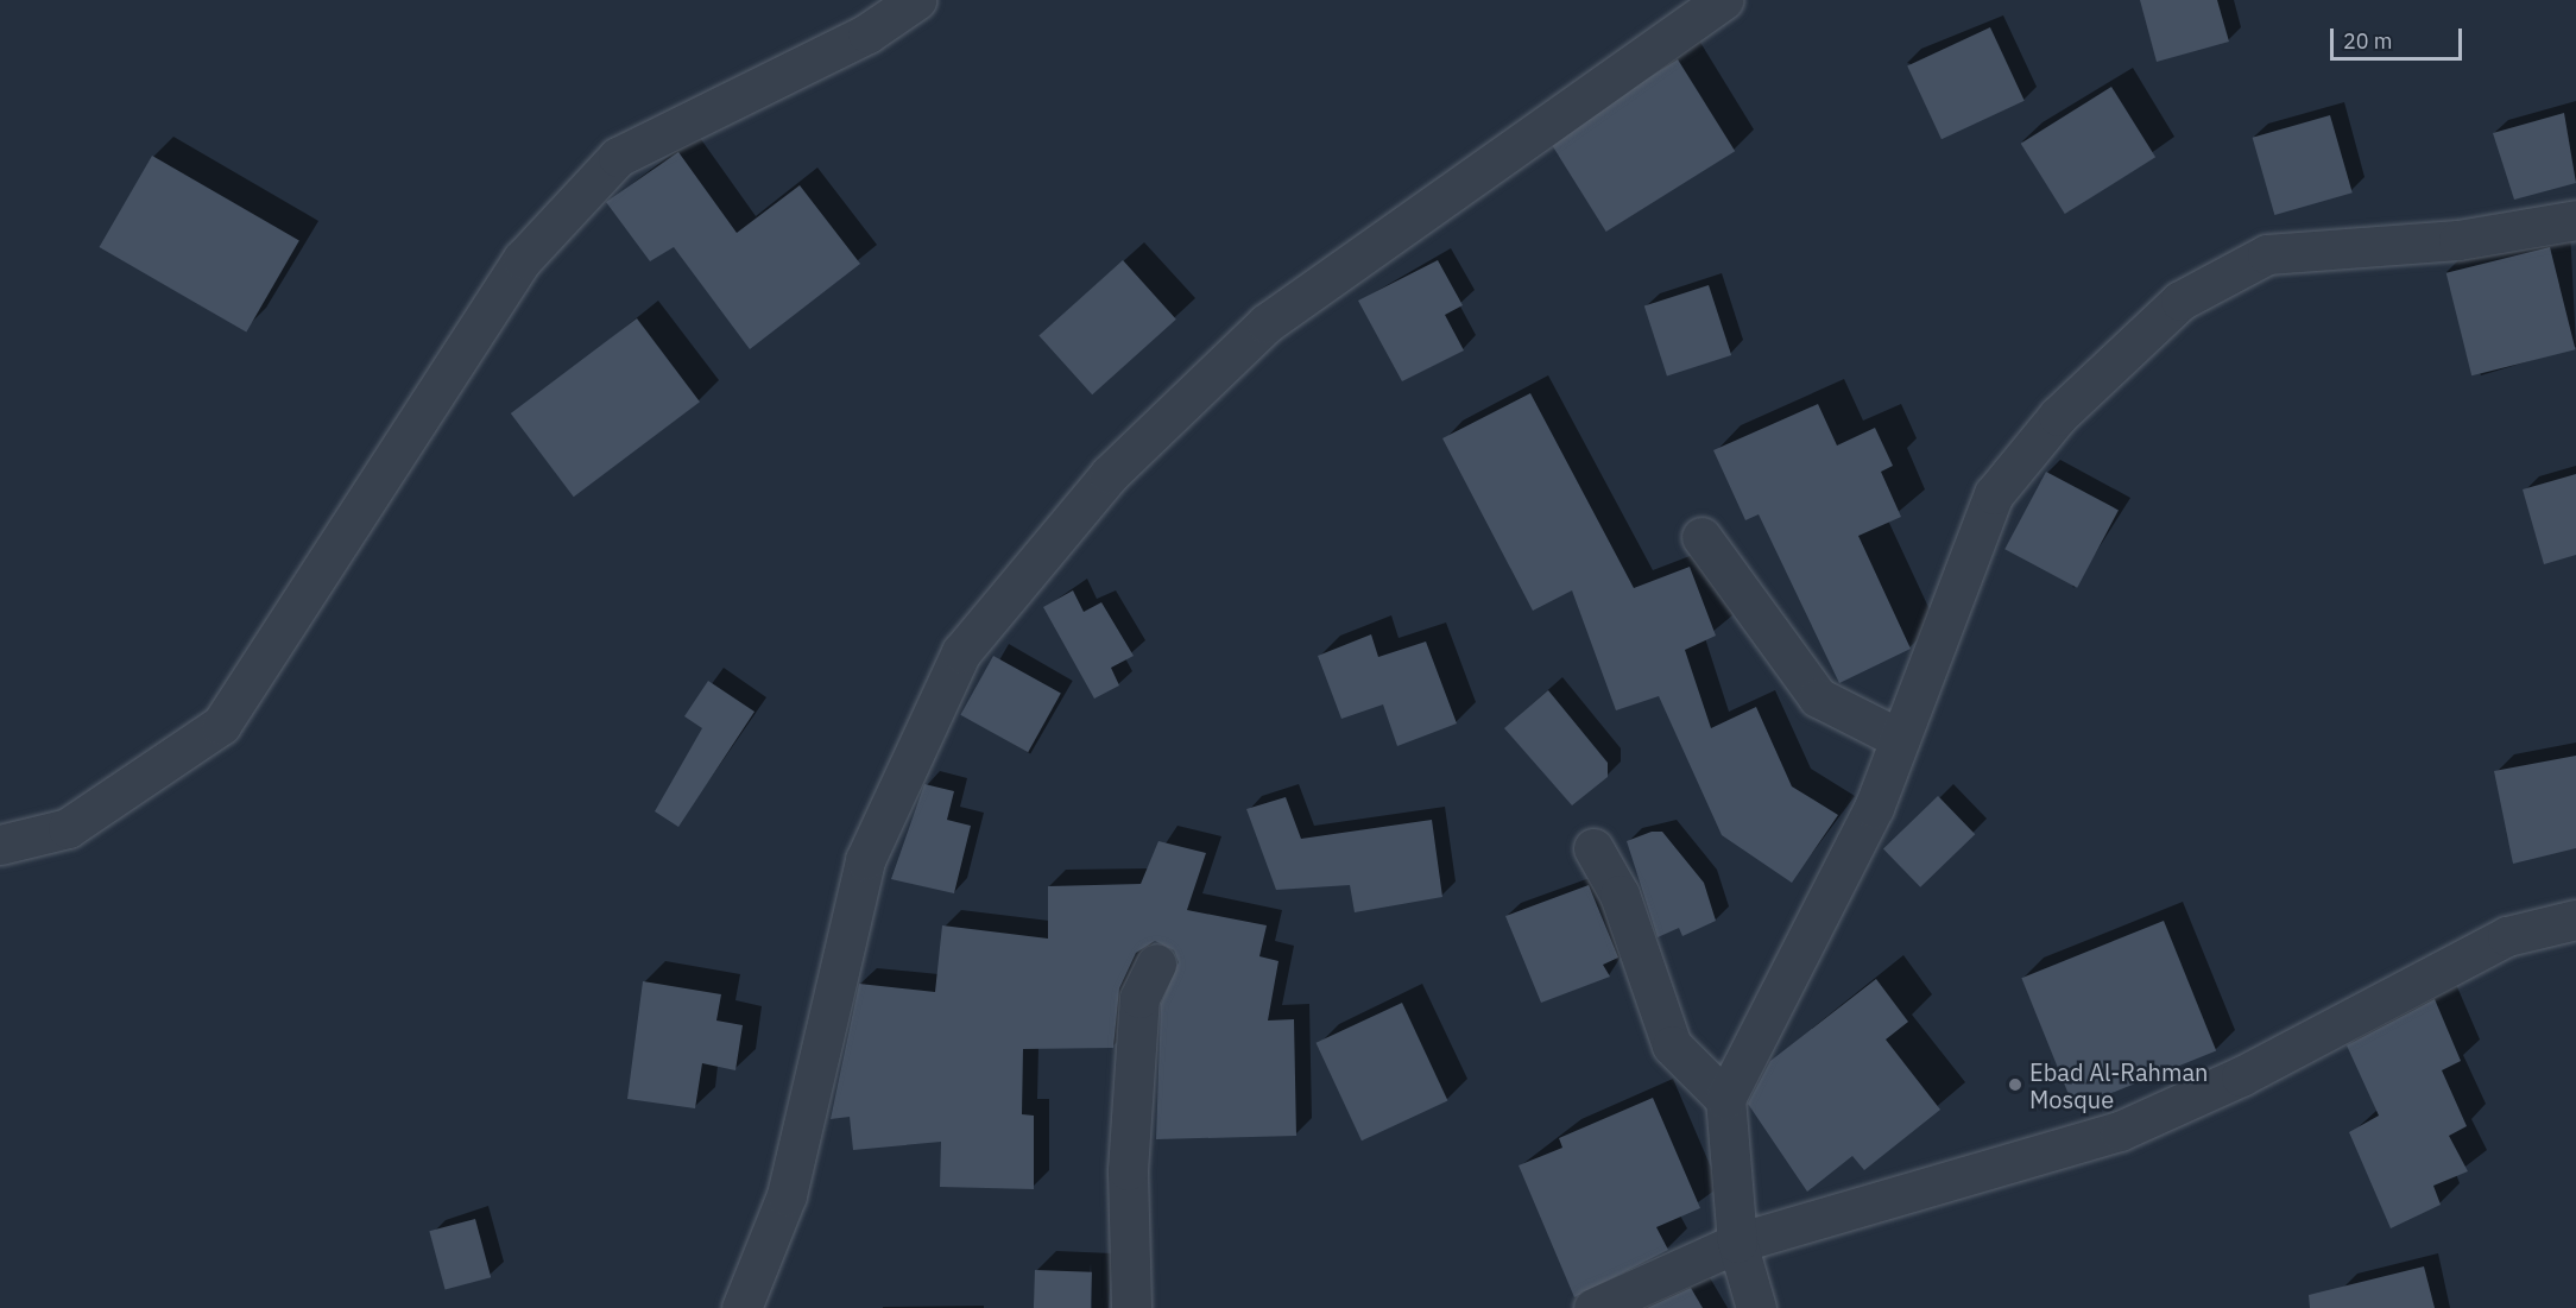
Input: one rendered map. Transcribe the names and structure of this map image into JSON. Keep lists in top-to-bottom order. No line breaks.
{"places":["Ebad Al-Rahman Mosque"],"scale_bar":"20 m"}
